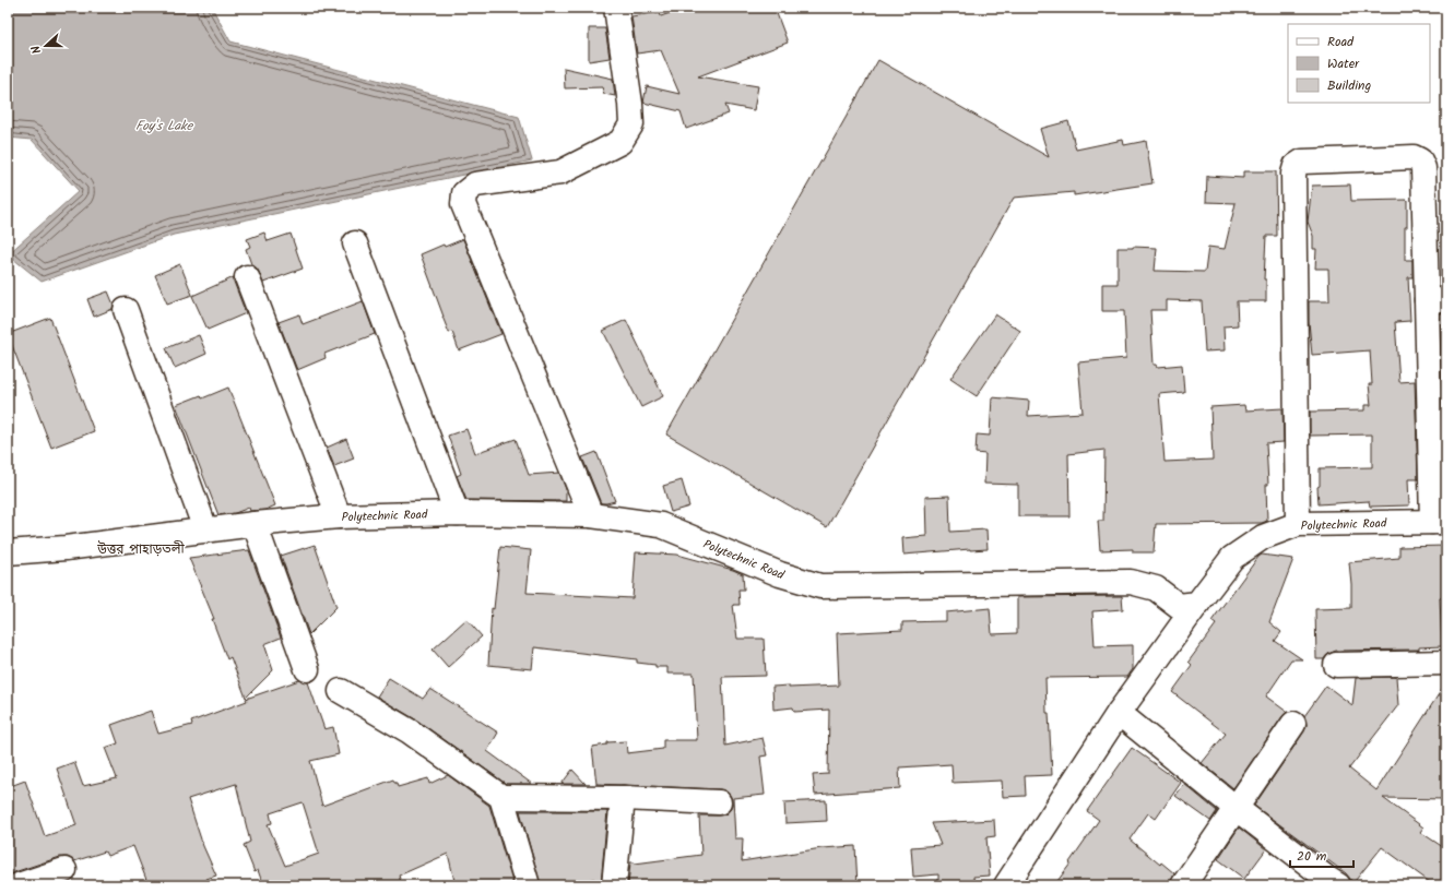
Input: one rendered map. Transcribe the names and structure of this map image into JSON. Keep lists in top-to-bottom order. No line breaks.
{"streets":{"street":["Polytechnic Road"]},"districts":["উত্তর পাহাড়তলী"],"water":["Foy's Lake"],"legend":["Road","Water","Building"],"scale_bar":"20 m","north":"left"}
